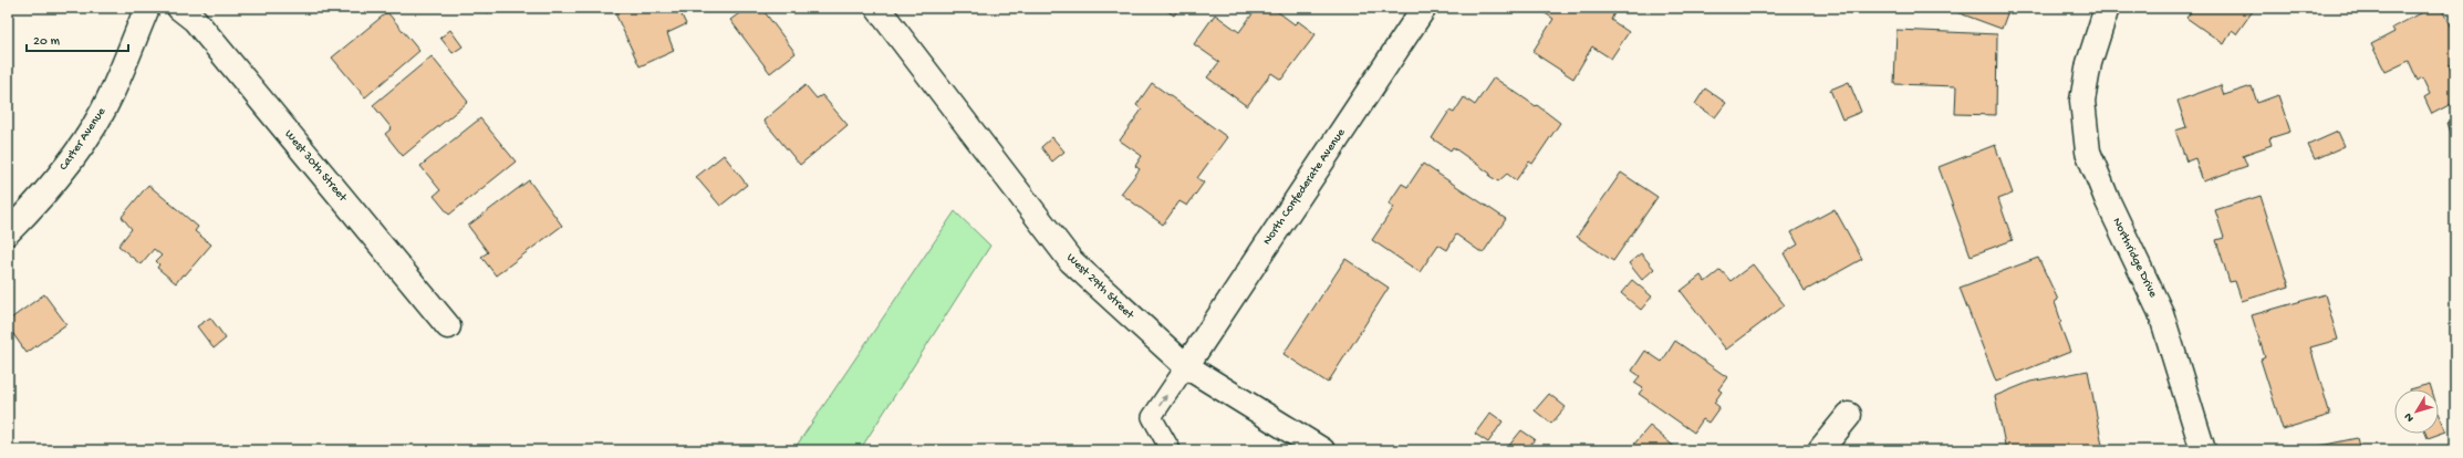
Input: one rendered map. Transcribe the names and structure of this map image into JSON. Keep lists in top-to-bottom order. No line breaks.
{"streets":{"street":["Carter Avenue","West 30th Street","North Confederate Avenue","Northridge Drive","West 29th Street"]},"crossings":[["North Confederate Avenue","West 29th Street"]],"scale_bar":"20 m","north":"bottom left"}
